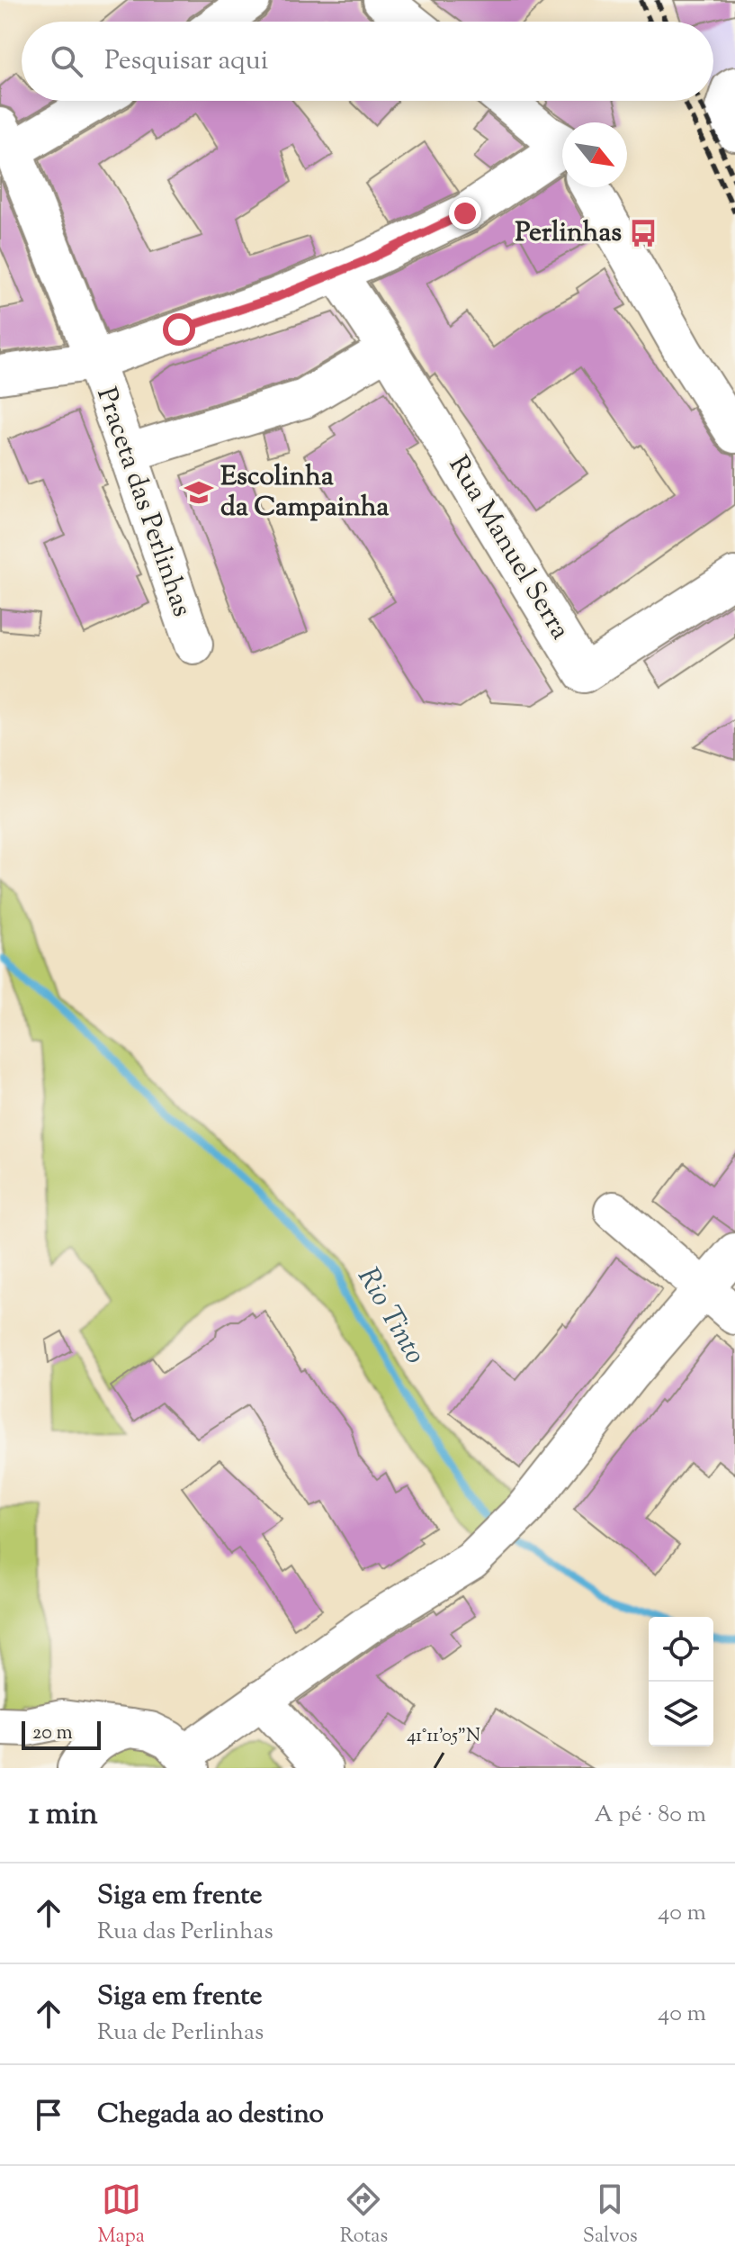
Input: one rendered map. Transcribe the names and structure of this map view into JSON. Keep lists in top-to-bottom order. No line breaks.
{"streets":{"street":["Praceta das Perlinhas","Rua Manuel Serra"]},"water":["Rio Tinto"],"places":{"bus stop":["Perlinhas"],"school or university":["Escolinha da Campainha"]},"scale_bar":"20 m","north":"bottom right","page":{"search":"Pesquisar aqui","scale":"20 m","heading":["1 min","A pé · 80 m"],"list":[["Siga em frente","Rua das Perlinhas","40 m"],["Siga em frente","Rua de Perlinhas","40 m"],"Chegada ao destino"],"nav":["Mapa","Rotas","Salvos"]},"coordinates":["41°11'05\"N"]}
